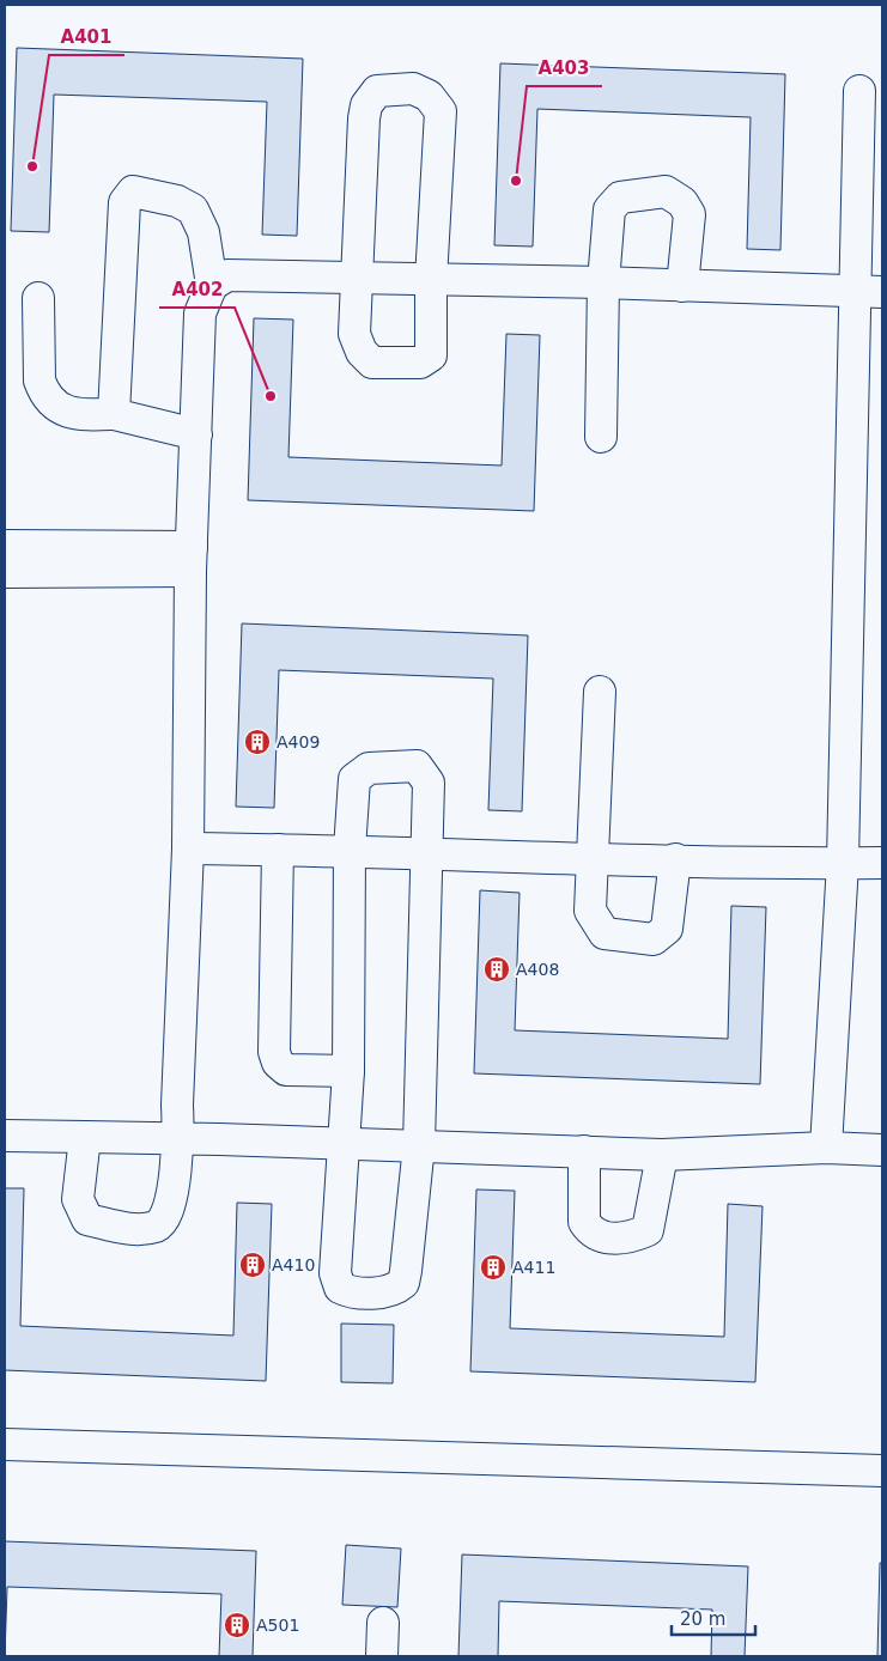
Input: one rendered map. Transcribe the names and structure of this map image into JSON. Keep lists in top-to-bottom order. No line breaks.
{"places":{"other":["A401","A403","A402"],"building":["A409","A408","A410","A411","A501"]},"scale_bar":"20 m"}
